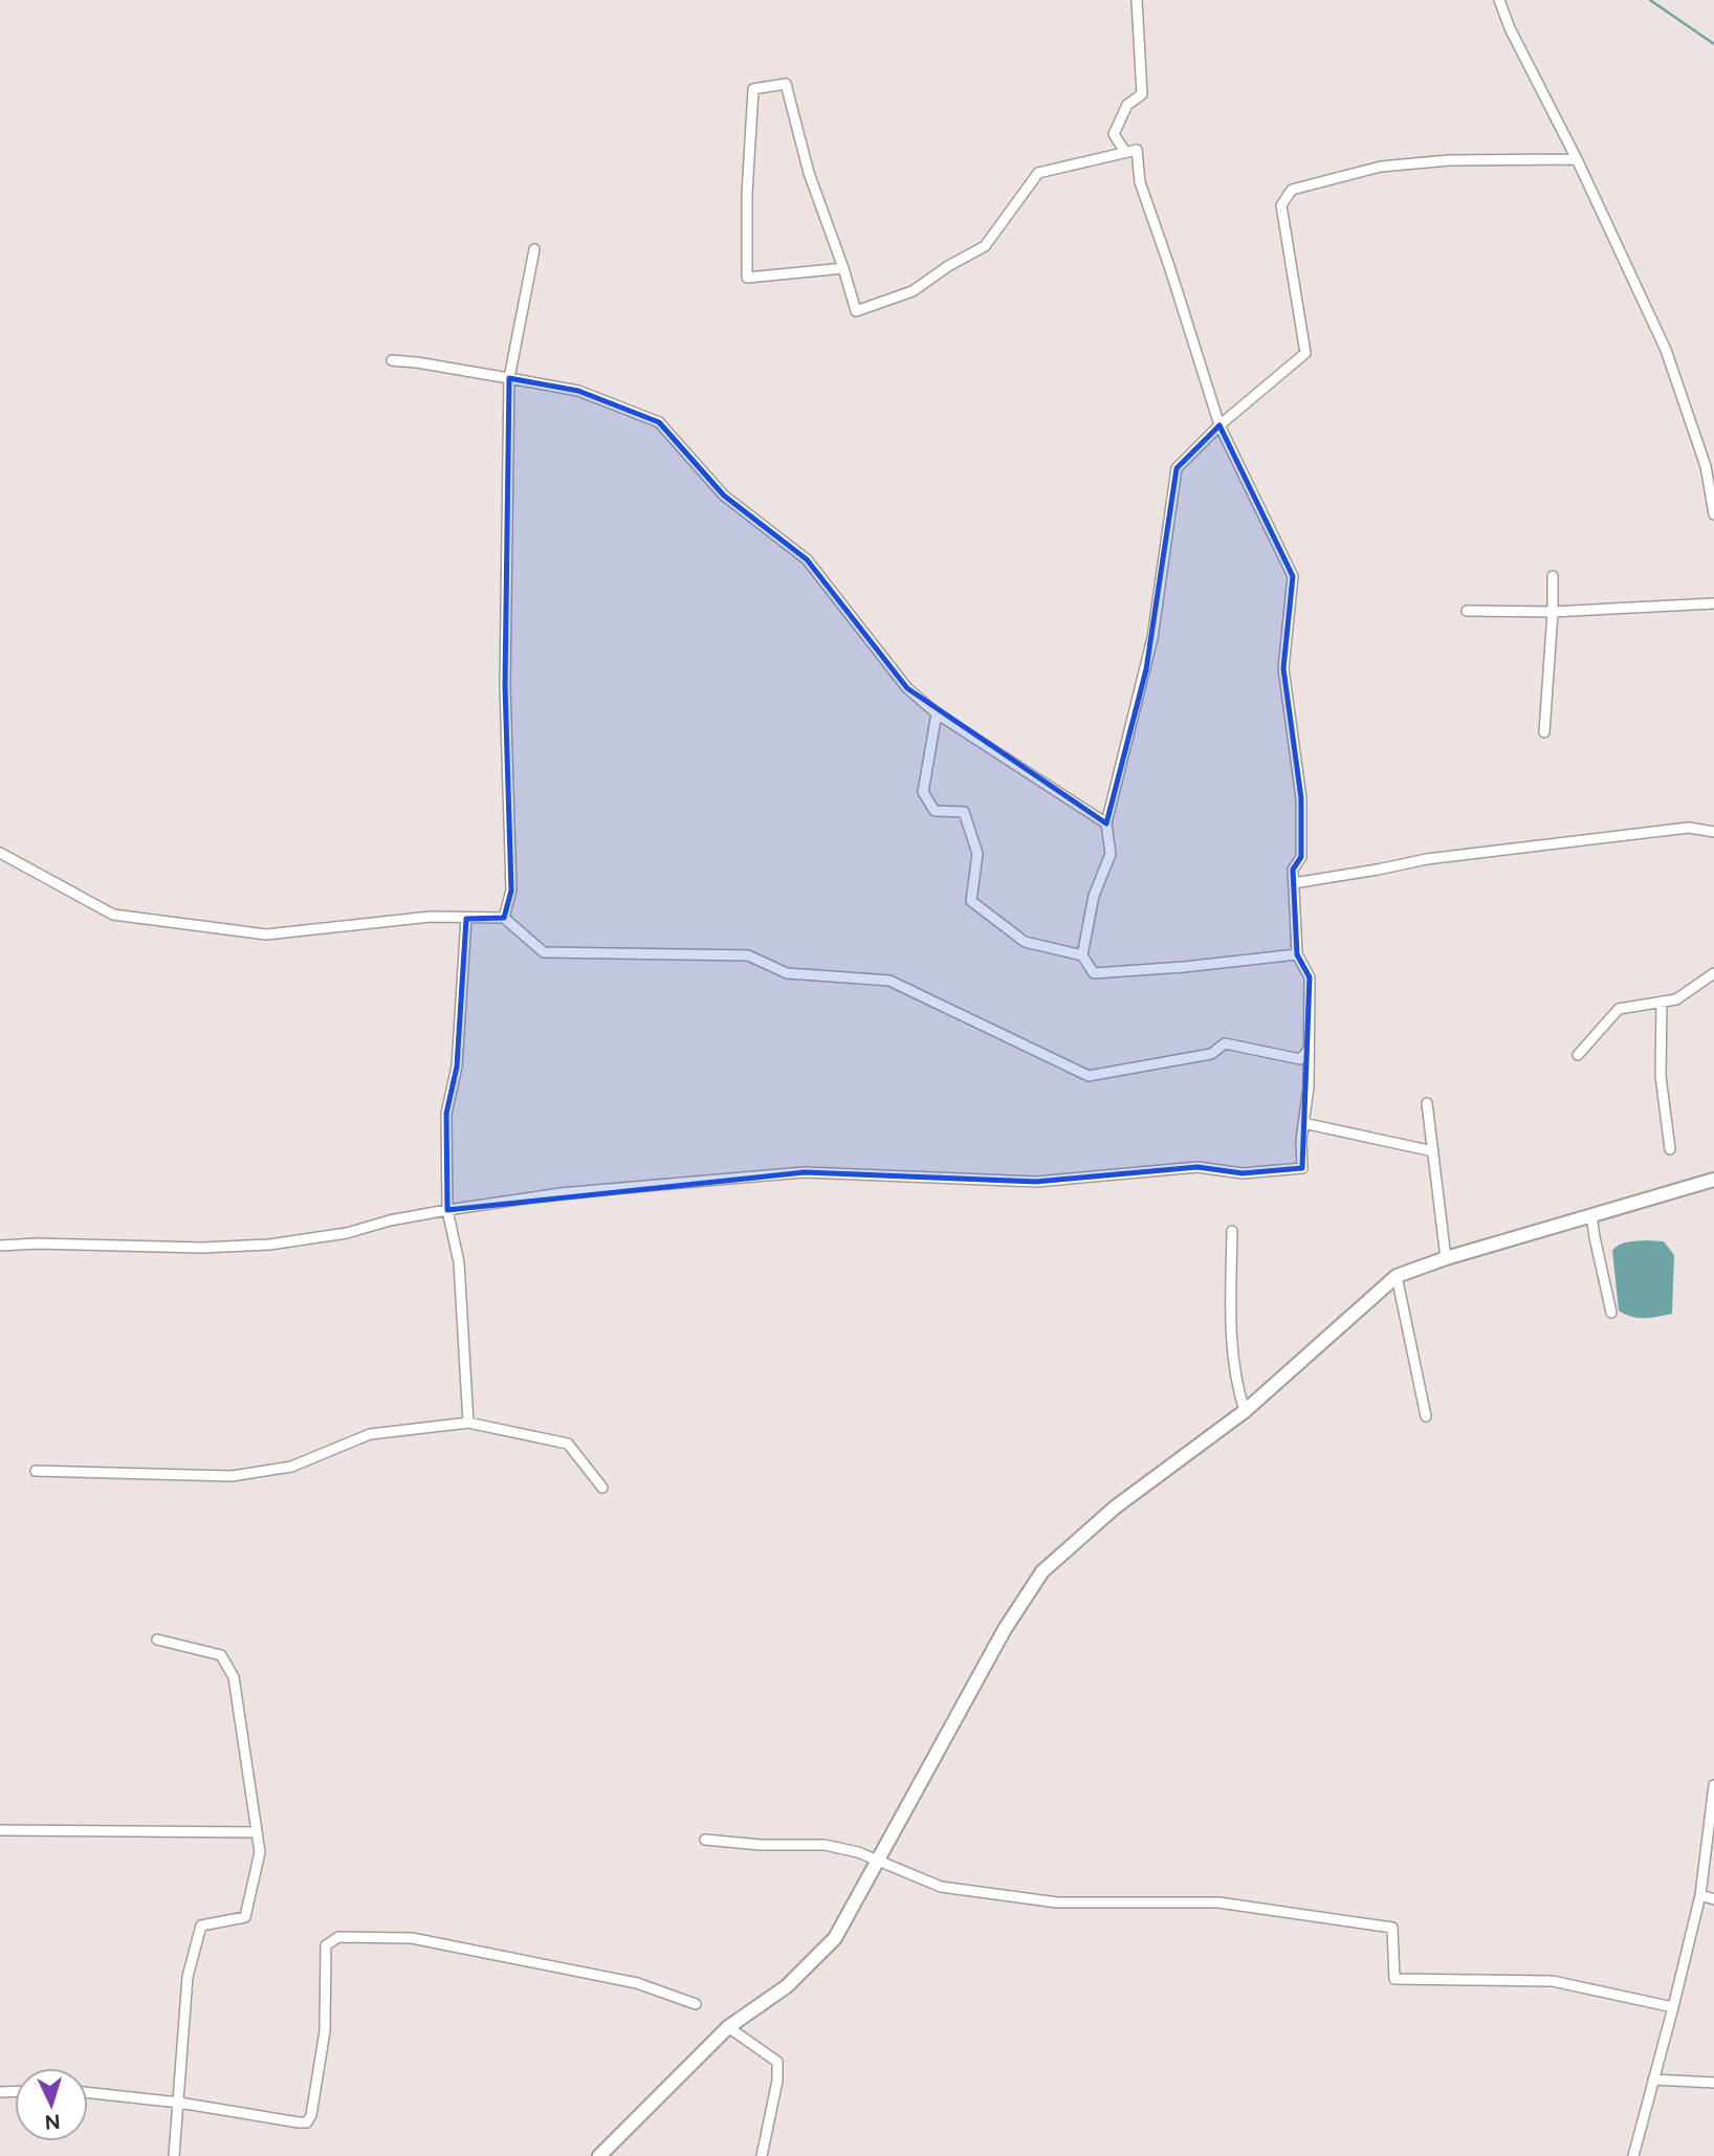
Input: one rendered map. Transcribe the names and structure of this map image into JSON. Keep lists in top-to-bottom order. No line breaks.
{"north":"bottom"}
